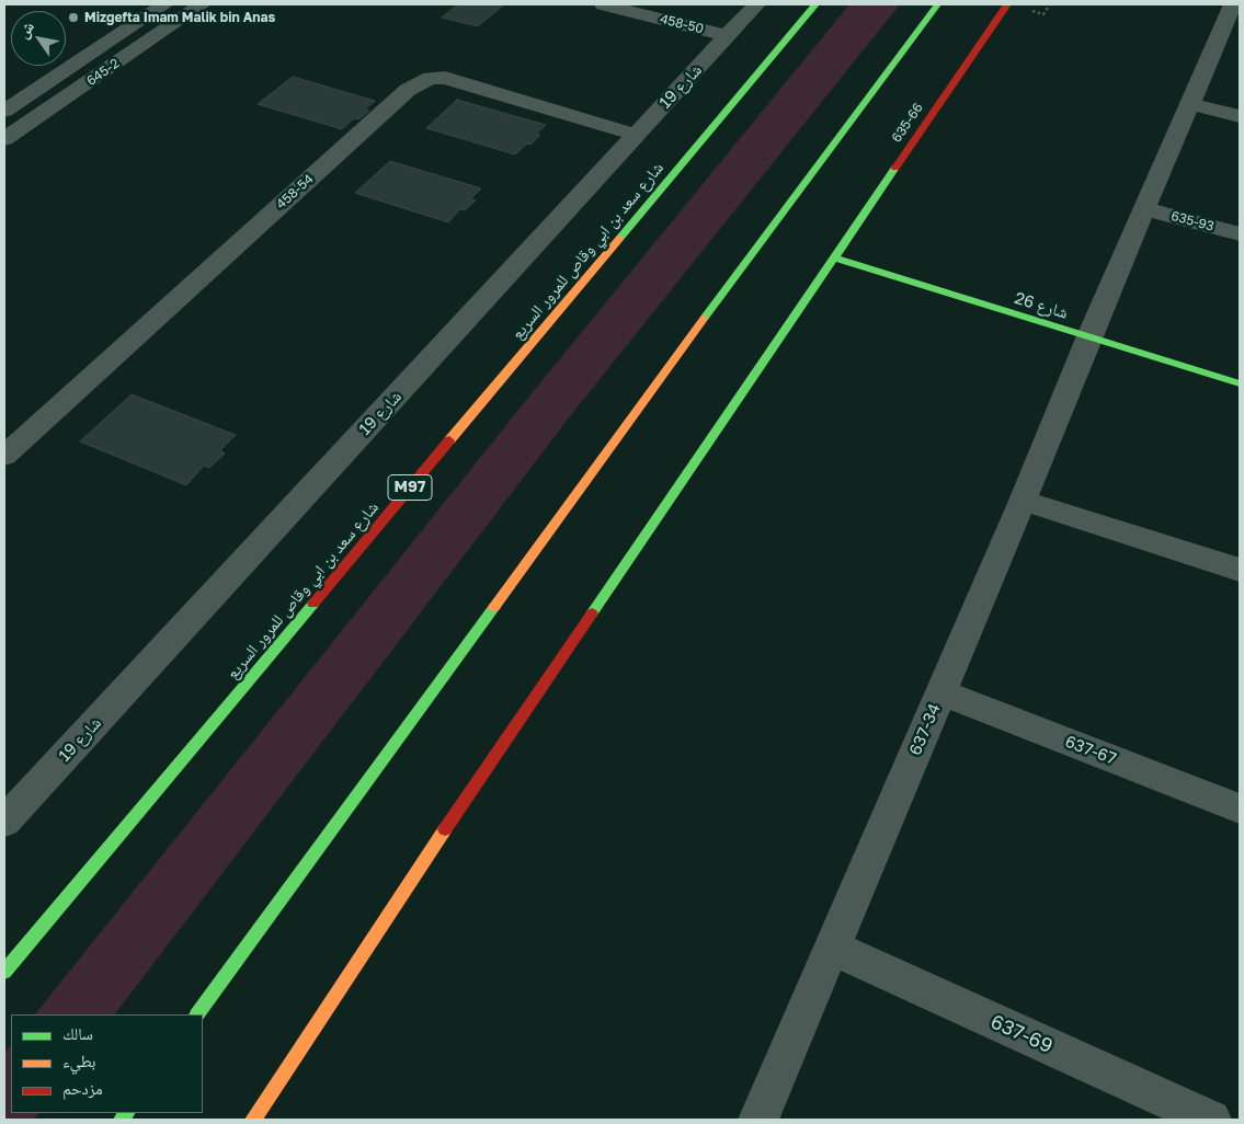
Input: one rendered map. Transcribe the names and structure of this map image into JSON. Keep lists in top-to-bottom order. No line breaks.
{"streets":{"main road":["635-66","شارع سعد بن ابي وقاص للمرور السريع","شارع 26","M97"],"street":["458-50","645-2","شارع 19","458-54","635-93","637-34","637-67","637-69"]},"crossings":[["458-50","شارع 19"],["شارع 19","458-54"],["635-66","شارع 26"],["635-93","637-34"],["شارع 26","637-34"],["637-34","637-67"],["637-34","637-69"]],"places":["Mizgefta Imam Malik bin Anas"],"legend":["سالك","بطيء","مزدحم"],"north":"top left"}
